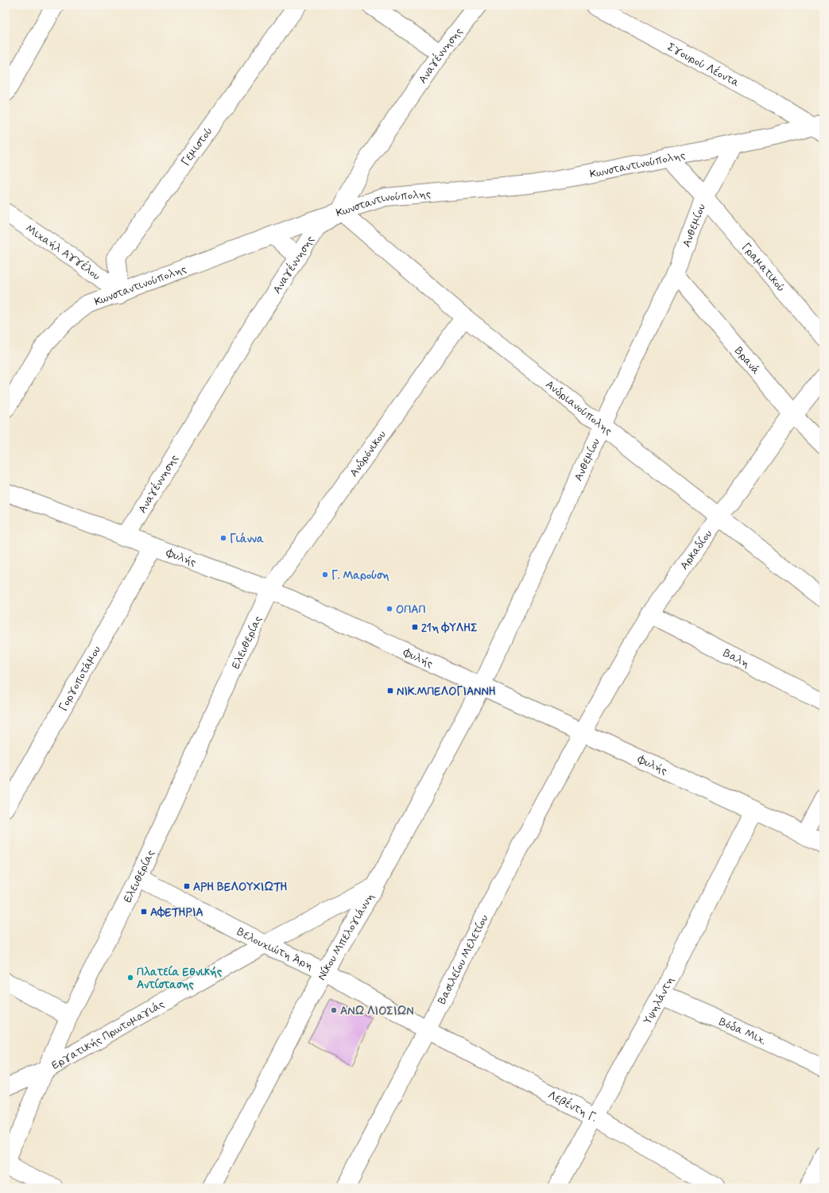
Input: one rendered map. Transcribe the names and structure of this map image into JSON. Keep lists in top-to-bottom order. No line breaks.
{"streets":{"street":["Αναγέννησης","Σγουρού Λέοντα","Γεμιστού","Κωνσταντινούπολης","Ανθεμίου","Μιχαήλ Αγγέλου","Γραματικού","Βρανά","Ανδριανούπολης","Ανδρόνικου","Αρκαδίου","Φυλής","Ελευθερίας","Βαλη","Γοργοποτάμου","Νίκου Μπελογιάννη","Βελουχιώτη Άρη","Βασιλείου Μελετίου","Υψηλάντη","Βόδα Μιχ.","Εργατικής Πρωτομαγιάς","Λεβέντη Γ."]},"crossings":[["Αναγέννησης","Κωνσταντινούπολης"],["Αναγέννησης","Ανδριανούπολης"],["Αναγέννησης","Φυλής"],["Σγουρού Λέοντα","Κωνσταντινούπολης"],["Γεμιστού","Κωνσταντινούπολης"],["Γεμιστού","Μιχαήλ Αγγέλου"],["Κωνσταντινούπολης","Ανθεμίου"],["Κωνσταντινούπολης","Μιχαήλ Αγγέλου"],["Κωνσταντινούπολης","Ανδριανούπολης"],["Ανθεμίου","Γραματικού"],["Ανθεμίου","Βρανά"],["Ανθεμίου","Ανδριανούπολης"],["Ανθεμίου","Φυλής"],["Ανθεμίου","Νίκου Μπελογιάννη"],["Βρανά","Αρκαδίου"],["Ανδριανούπολης","Ανδρόνικου"],["Ανδριανούπολης","Αρκαδίου"],["Ανδρόνικου","Φυλής"],["Ανδρόνικου","Ελευθερίας"],["Αρκαδίου","Φυλής"],["Αρκαδίου","Βαλη"],["Αρκαδίου","Βασιλείου Μελετίου"],["Φυλής","Ελευθερίας"],["Φυλής","Γοργοποτάμου"],["Φυλής","Νίκου Μπελογιάννη"],["Φυλής","Βασιλείου Μελετίου"],["Φυλής","Υψηλάντη"],["Ελευθερίας","Βελουχιώτη Άρη"],["Ελευθερίας","Εργατικής Πρωτομαγιάς"],["Νίκου Μπελογιάννη","Βελουχιώτη Άρη"],["Νίκου Μπελογιάννη","Εργατικής Πρωτομαγιάς"],["Βελουχιώτη Άρη","Βασιλείου Μελετίου"],["Βελουχιώτη Άρη","Εργατικής Πρωτομαγιάς"],["Βελουχιώτη Άρη","Λεβέντη Γ."],["Βασιλείου Μελετίου","Λεβέντη Γ."],["Υψηλάντη","Βόδα Μιχ."],["Υψηλάντη","Λεβέντη Γ."]],"places":{"other":["Γιάννα","Γ. Μαρούση","ΟΠΑΠ","Πλατεία Εθνικής Αντίστασης","ΑΝΩ ΛΙΟΣΙΩΝ"],"transit":["21η ΦΥΛΗΣ","ΝΙΚ.ΜΠΕΛΟΓΙΑΝΝΗ","ΑΡΗ ΒΕΛΟΥΧΙΩΤΗ","ΑΦΕΤΗΡΙΑ"]}}
